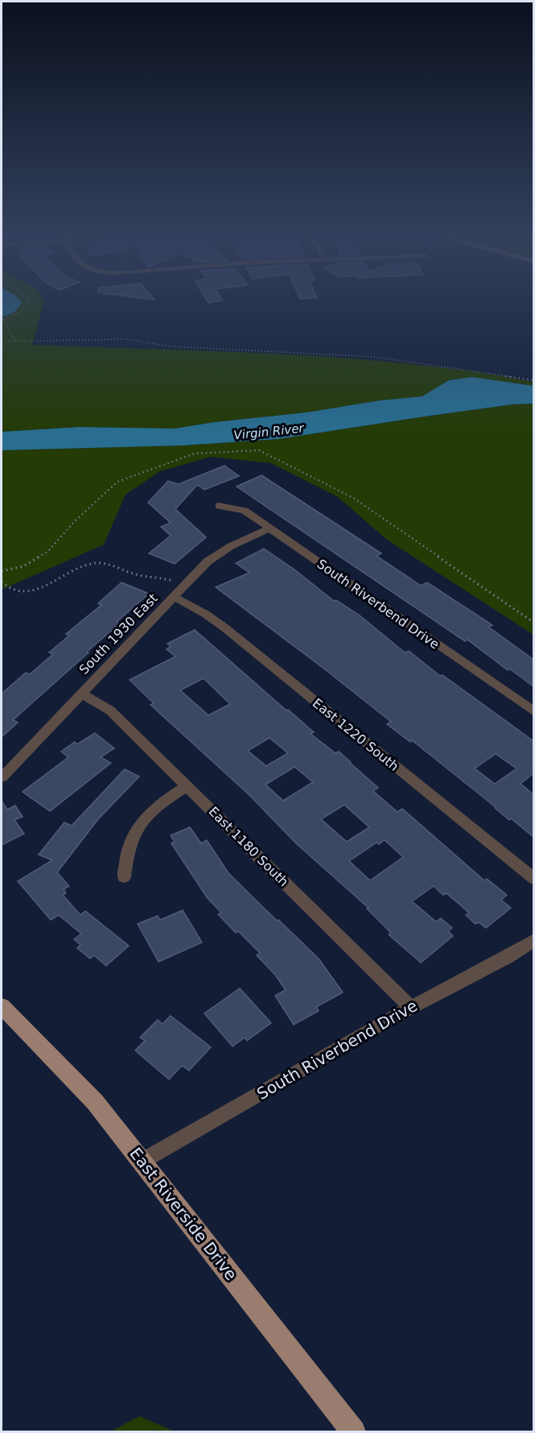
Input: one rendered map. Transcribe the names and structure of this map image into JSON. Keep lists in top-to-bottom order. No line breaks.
{"streets":{"main road":["East Riverside Drive"],"street":["South Riverbend Drive","South 1930 East","East 1220 South","East 1180 South"]},"crossings":[["South Riverbend Drive","South 1930 East"],["South Riverbend Drive","East 1180 South"],["South Riverbend Drive","East Riverside Drive"],["South 1930 East","East 1220 South"],["South 1930 East","East 1180 South"]],"water":["Virgin River"]}
